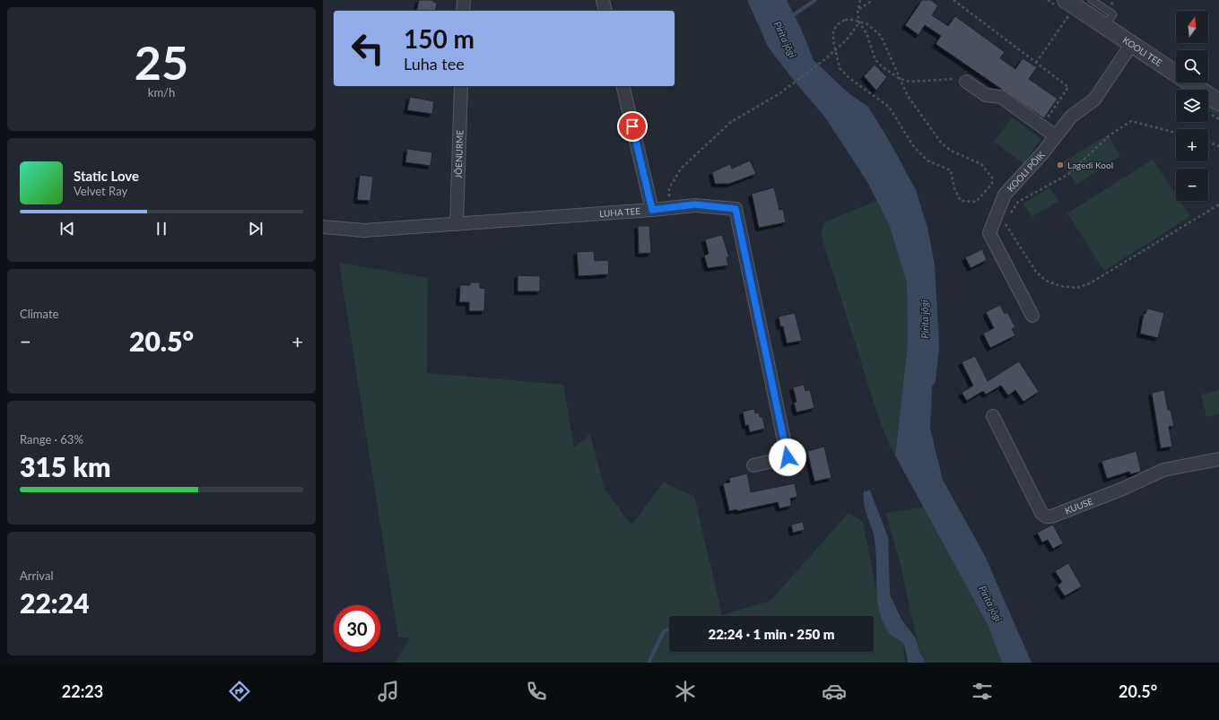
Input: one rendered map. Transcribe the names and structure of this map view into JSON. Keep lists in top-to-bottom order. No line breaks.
{"streets":{"street":["KOOLI TEE","JÕENURME","KOOLI PÕIK","LUHA TEE","KUUSE"]},"crossings":[["KOOLI TEE","KOOLI PÕIK"],["JÕENURME","LUHA TEE"]],"water":["Pirita jõgi"],"places":["Lagedi Kool"],"north":"top","page":{"tile":[["25","km/h"],"Climate",["Range · 63%","315 km"],["Arrival","22:24"]],"map_buttons":["+","−"],"turn":["150 m","Luha tee"],"song":["Static Love","Velvet Ray"],"heat":["−","20.5°","+"],"limit":"30","trip":"22:24 · 1 min · 250 m","tabs":["22:23","20.5°"]}}
